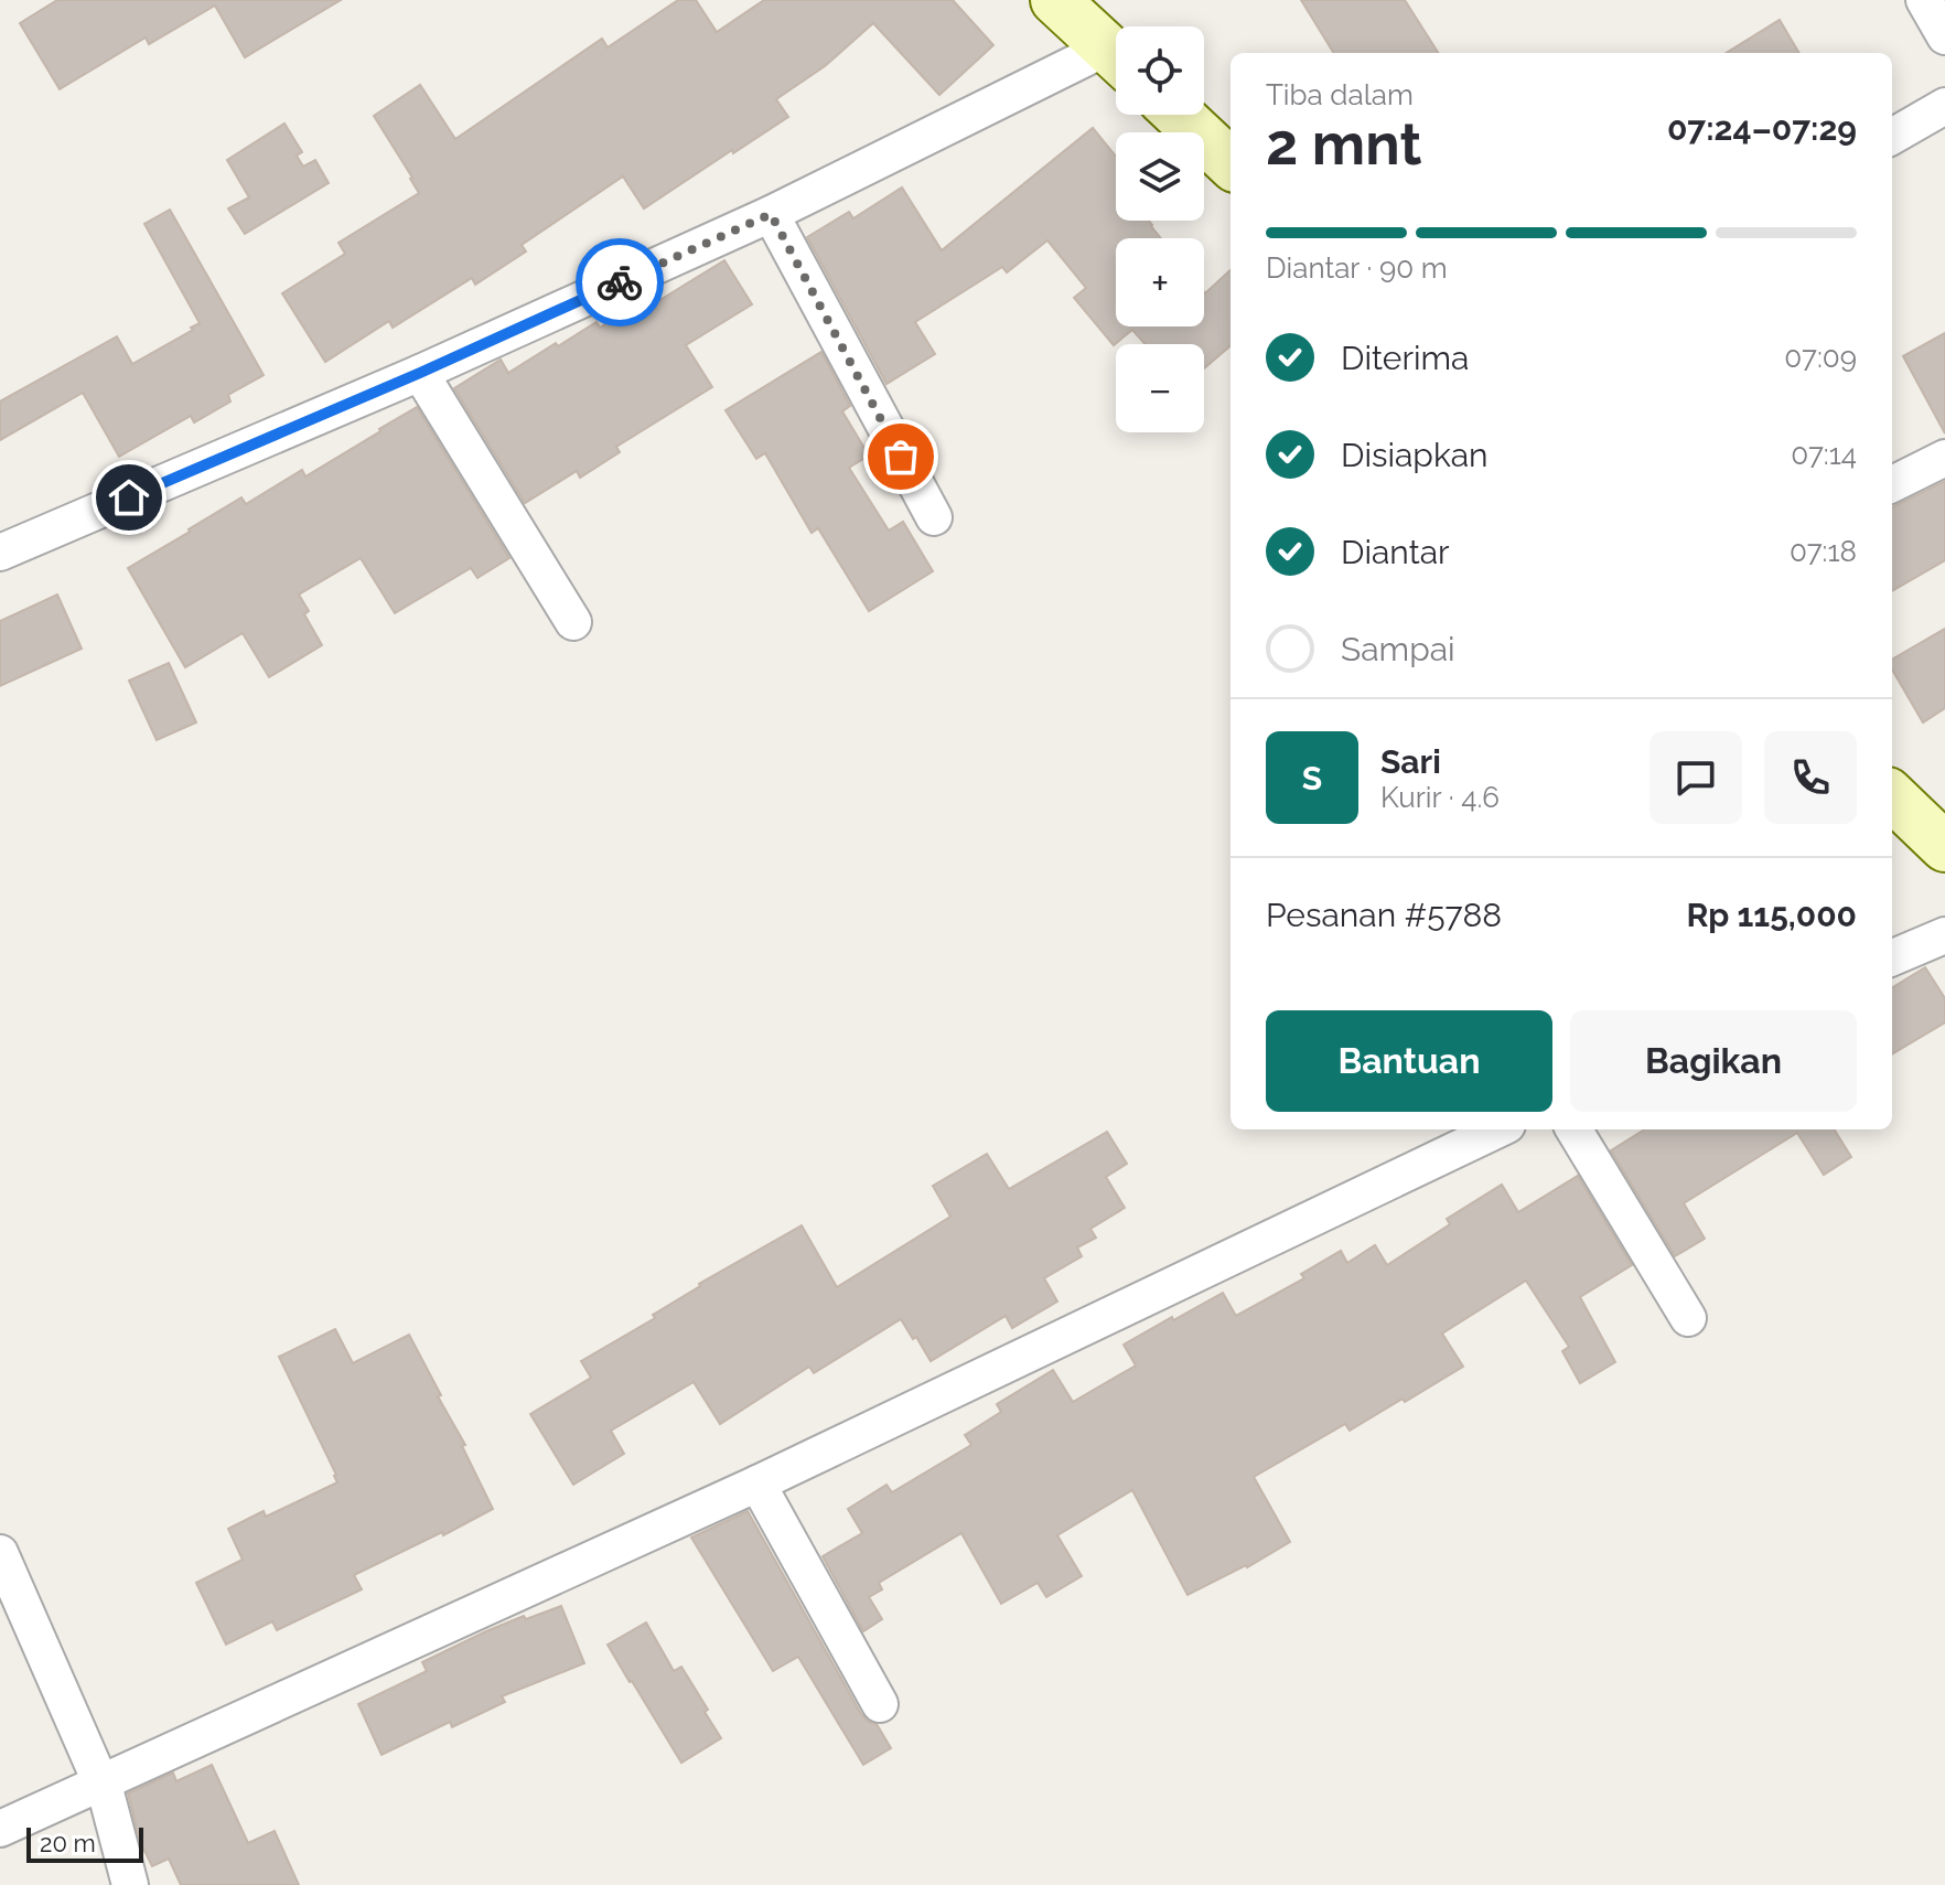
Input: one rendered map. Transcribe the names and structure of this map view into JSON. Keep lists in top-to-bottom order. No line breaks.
{"scale_bar":"20 m","page":{"map_buttons":["+","−"],"heading":["2 mnt","Tiba dalam","07:24–07:29"],"panel":["Sari","Kurir · 4.6","Pesanan #5788","Rp 115,000"],"bar":"Diantar · 90 m","list":[["Diterima","07:09"],["Disiapkan","07:14"],["Diantar","07:18"],"Sampai"],"round":"S","buttons":["Bantuan","Bagikan"],"scale":"20 m"}}
